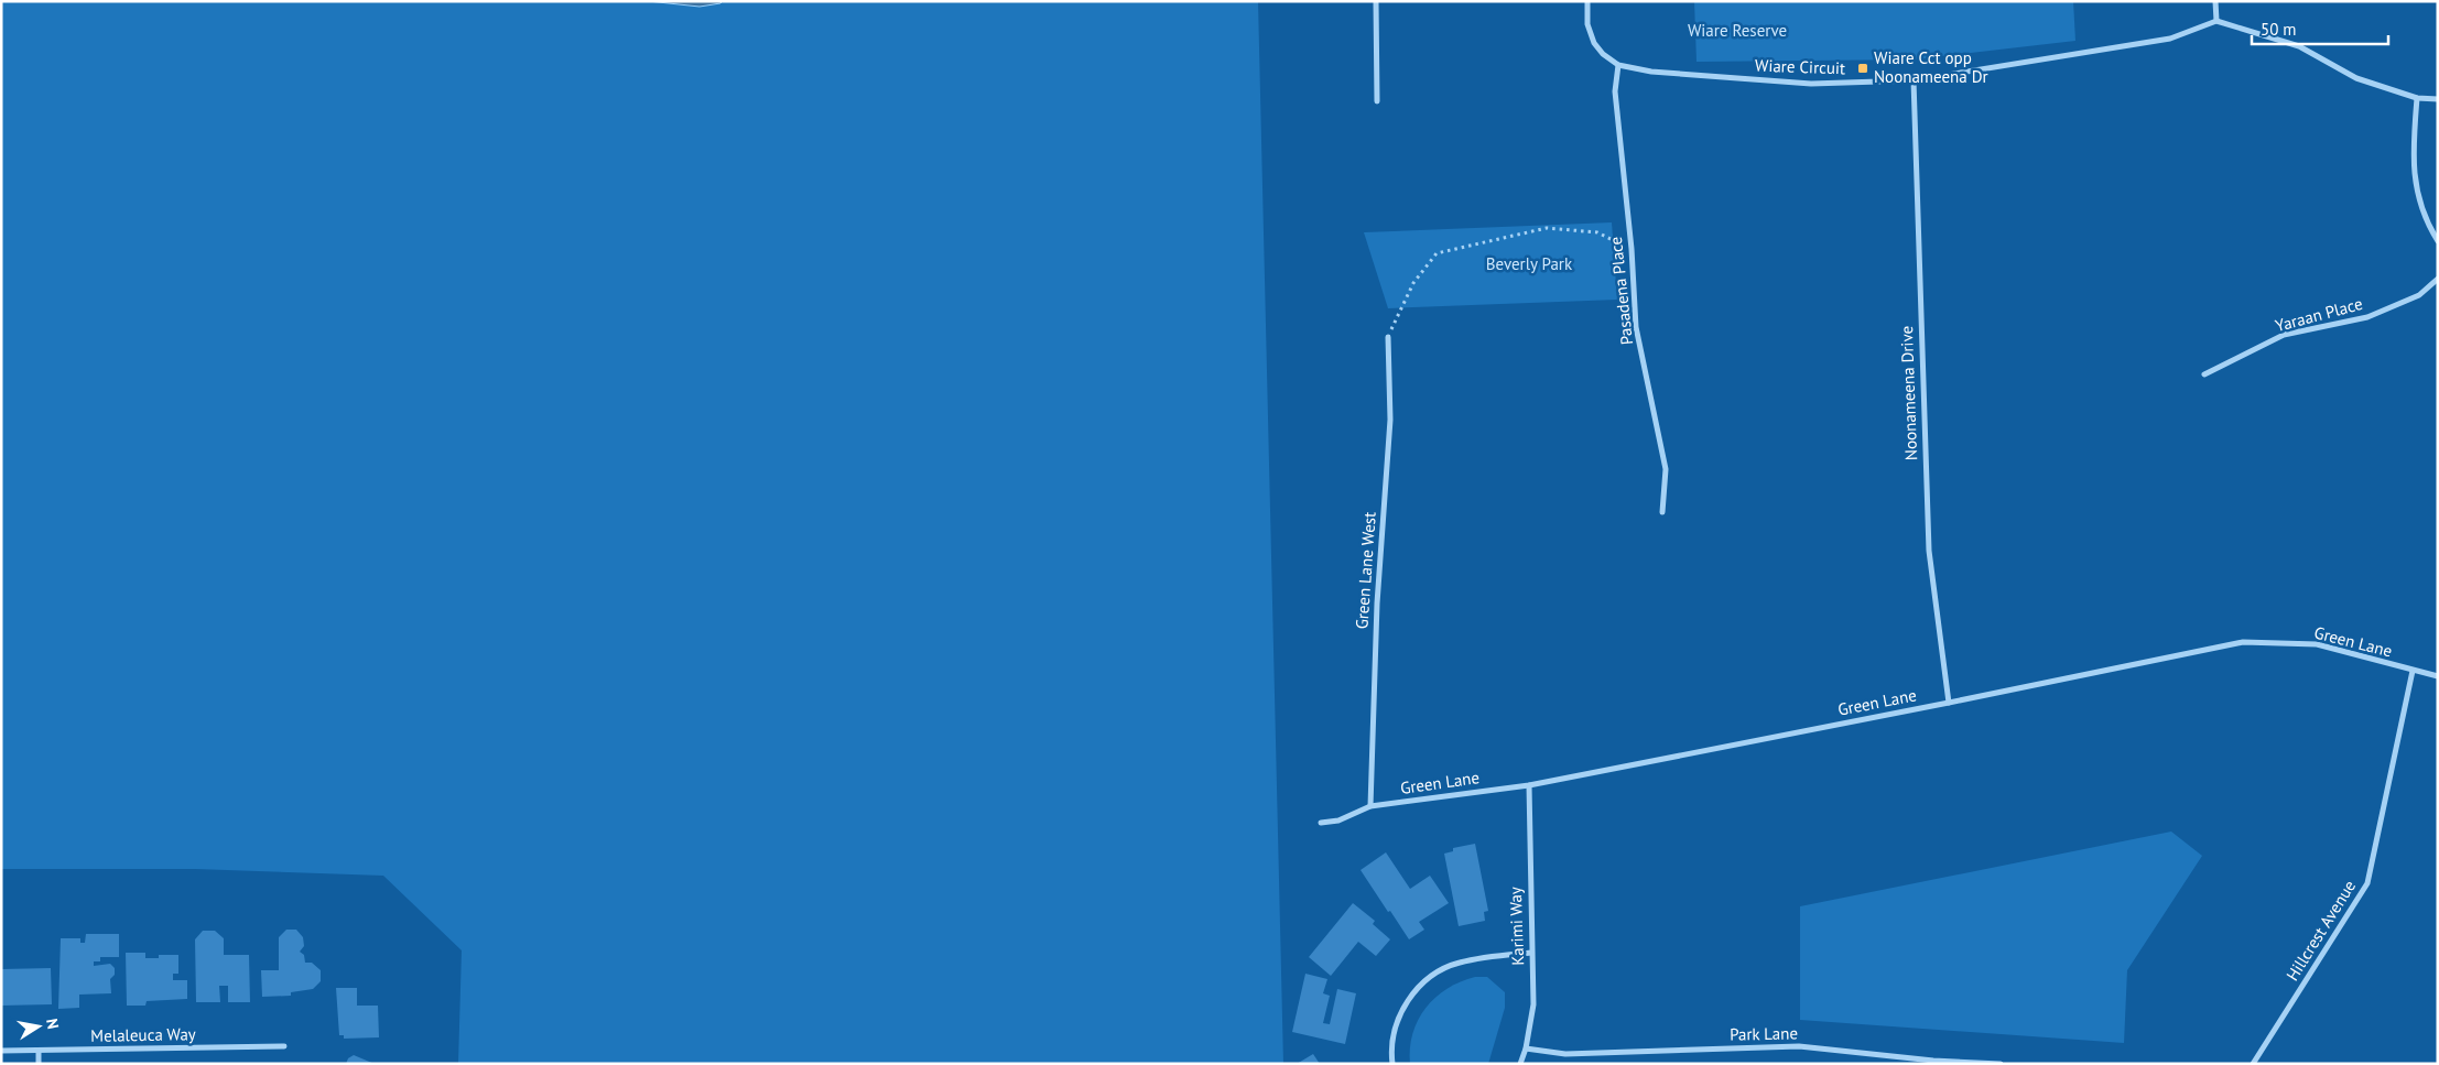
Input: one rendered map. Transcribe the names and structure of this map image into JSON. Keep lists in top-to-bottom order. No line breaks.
{"streets":{"street":["Wiare Circuit","Pasadena Place","Yaraan Place","Noonameena Drive","Green Lane West","Green Lane","Karimi Way","Hillcrest Avenue","Park Lane","Melaleuca Way"]},"crossings":[["Wiare Circuit","Pasadena Place"],["Wiare Circuit","Noonameena Drive"],["Noonameena Drive","Green Lane"],["Green Lane West","Green Lane"],["Green Lane","Karimi Way"],["Green Lane","Hillcrest Avenue"],["Karimi Way","Park Lane"]],"parks":["Wiare Reserve","Beverly Park"],"places":{"transit":["Wiare Cct opp Noonameena Dr"]},"scale_bar":"50 m","north":"right"}
